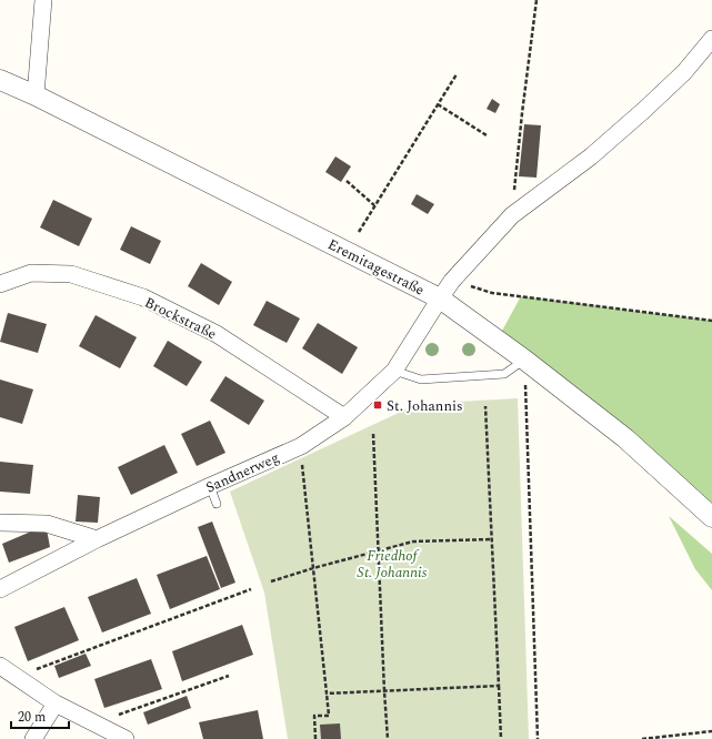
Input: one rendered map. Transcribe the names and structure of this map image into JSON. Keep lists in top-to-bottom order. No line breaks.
{"streets":{"street":["Eremitagestraße","Brockstraße","Sandnerweg"]},"crossings":[["Eremitagestraße","Sandnerweg"],["Brockstraße","Sandnerweg"]],"parks":["Friedhof St. Johannis"],"places":{"transit":["St. Johannis"]},"scale_bar":"20 m"}
